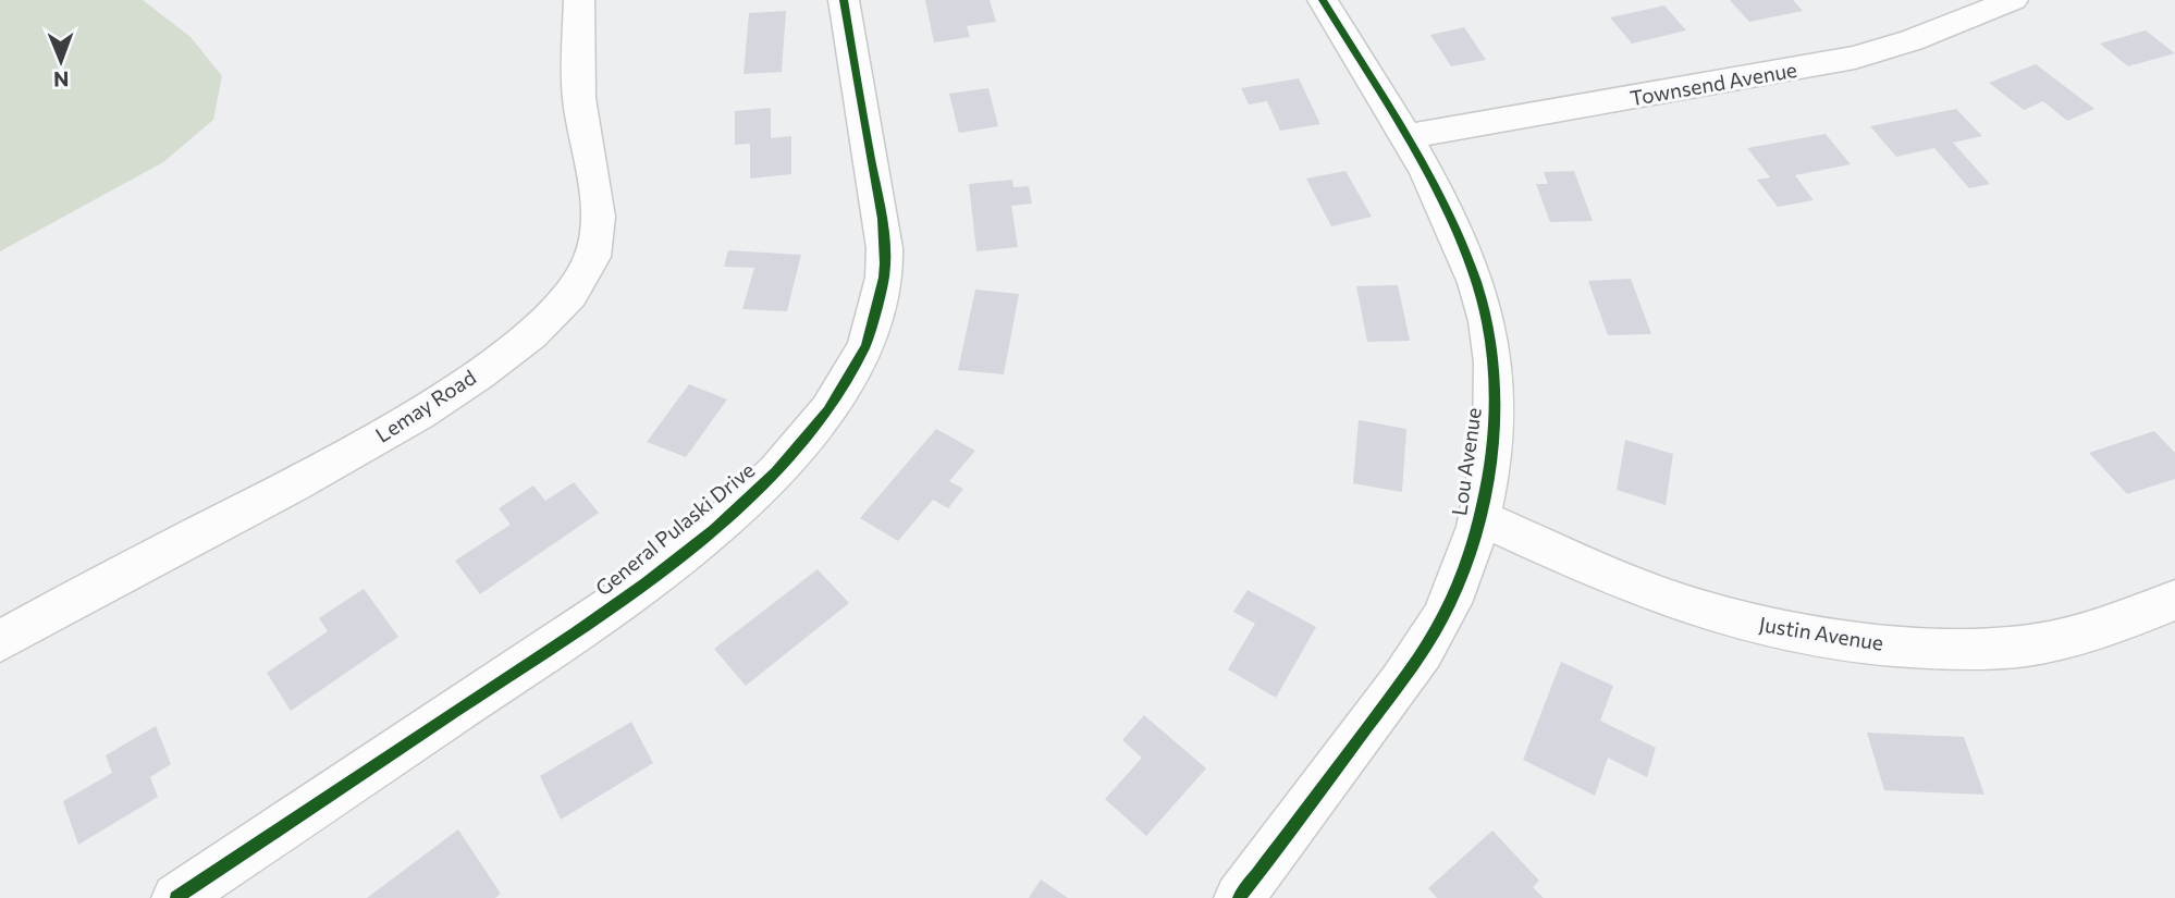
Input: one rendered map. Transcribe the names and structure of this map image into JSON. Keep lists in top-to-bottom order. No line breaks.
{"streets":{"street":["Townsend Avenue","Lemay Road","Lou Avenue","General Pulaski Drive","Justin Avenue"]},"crossings":[["Townsend Avenue","Lou Avenue"],["Lou Avenue","Justin Avenue"]],"north":"bottom"}
